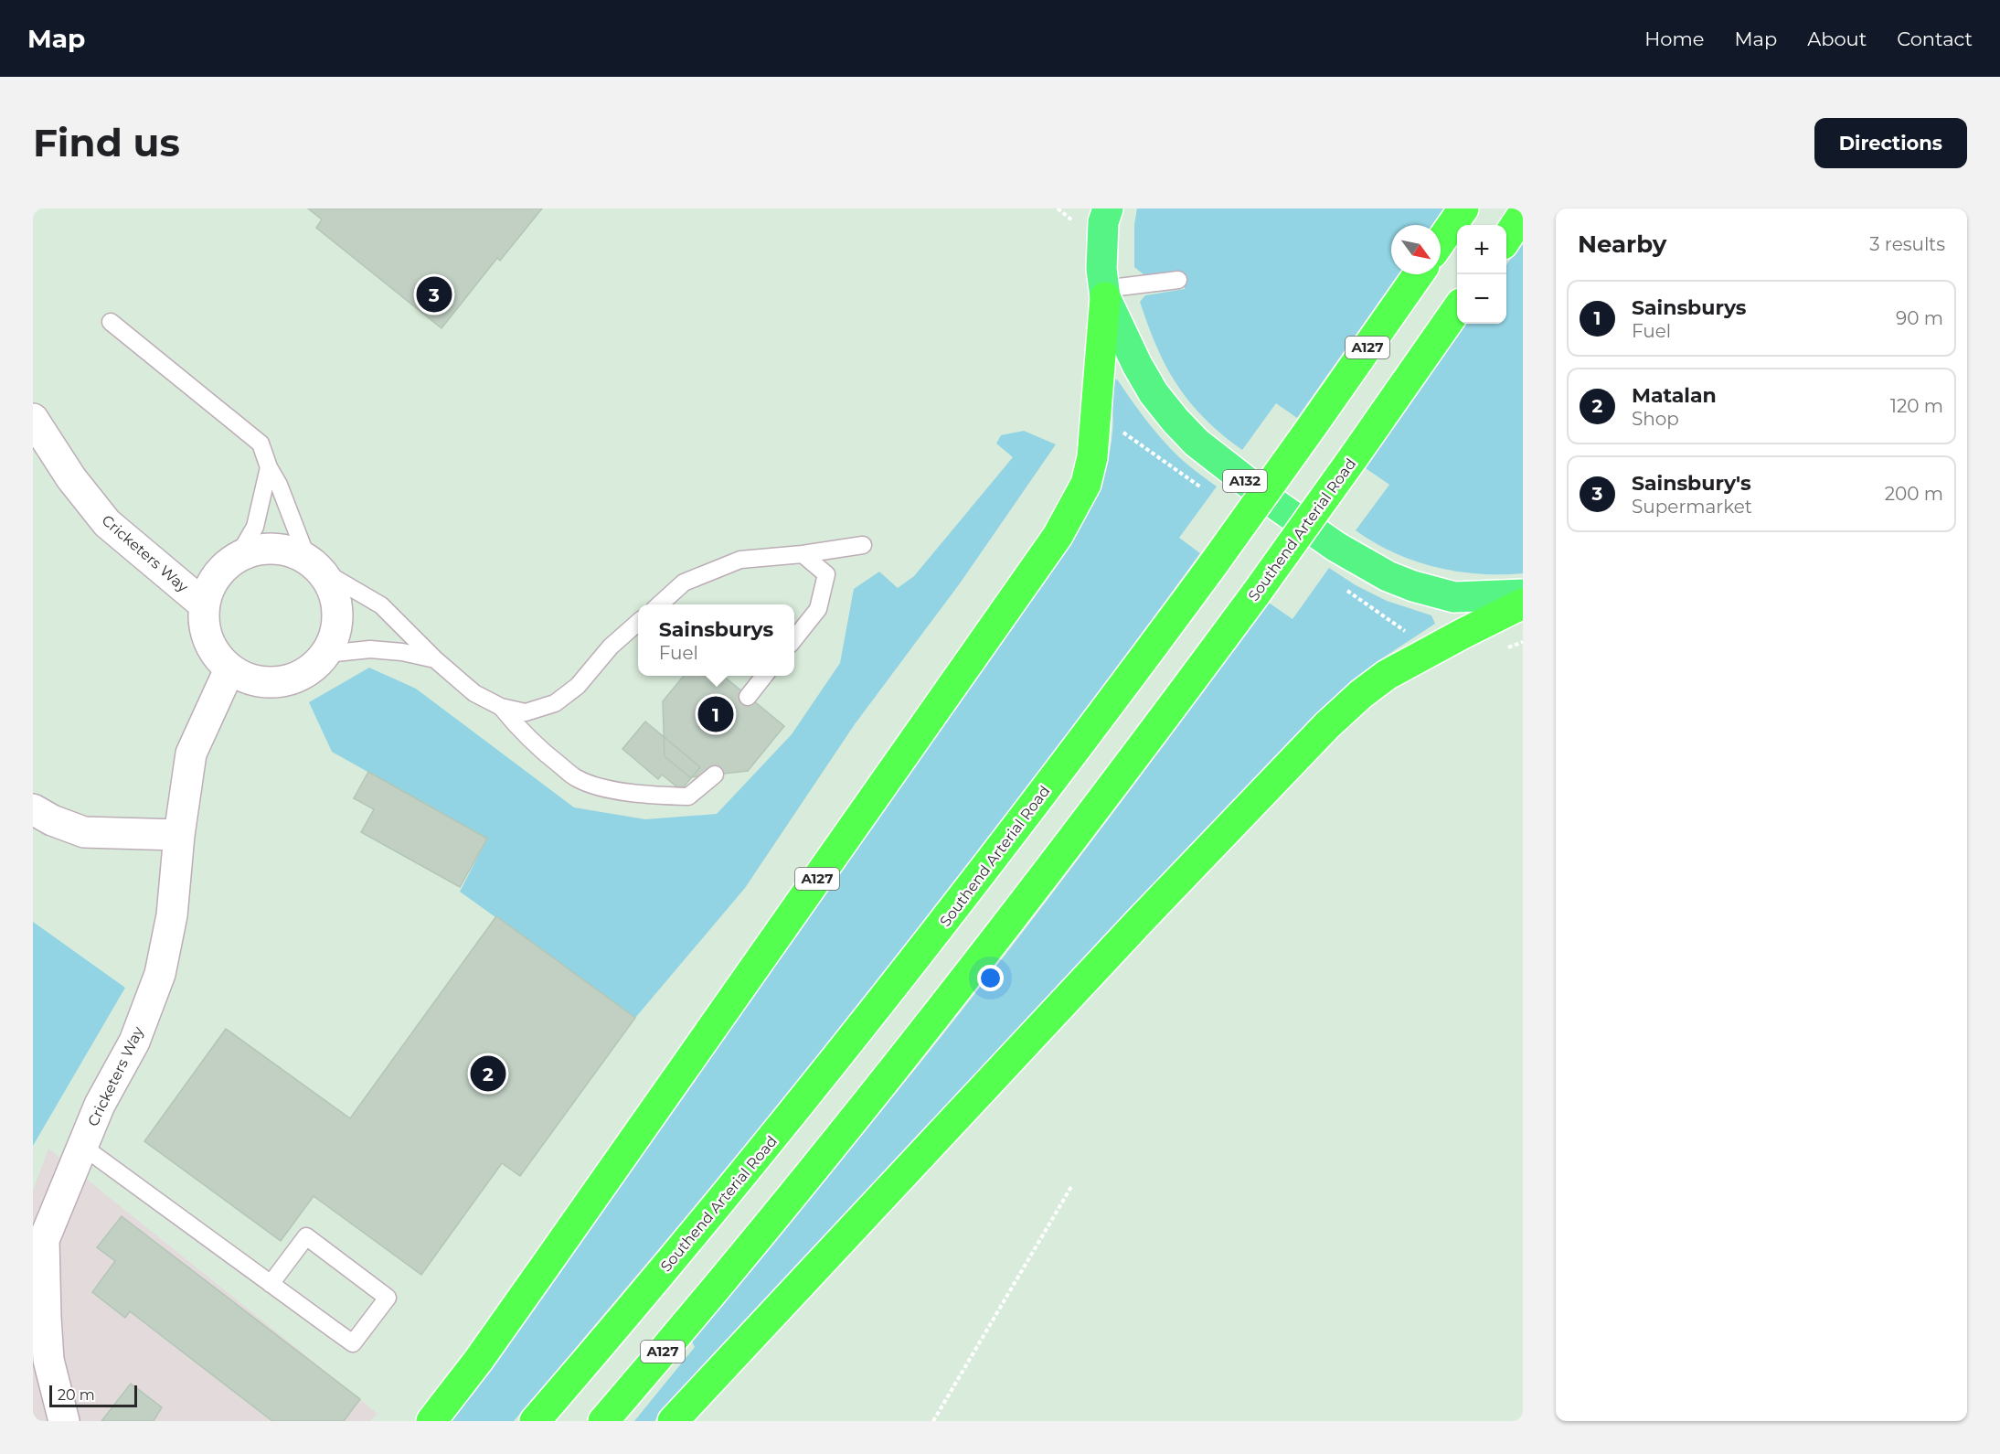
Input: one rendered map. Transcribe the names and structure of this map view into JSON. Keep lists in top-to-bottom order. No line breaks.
{"streets":{"highway":["A127","Southend Arterial Road"],"main road":["A132"],"street":["Cricketers Way"]},"crossings":[["A127","A132"]],"scale_bar":"20 m","north":"bottom right","page":{"header":"Map","nav":["Home","Map","About","Contact"],"buttons":"Directions","title":"Find us","heading":["Nearby","3 results"],"map_buttons":["+","−"],"pins":["3","1","2"],"list":[{"mark":"1","name":"Sainsburys","note":"Fuel","value":"90 m"},{"mark":"2","name":"Matalan","note":"Shop","value":"120 m"},{"mark":"3","name":"Sainsbury's","note":"Supermarket","value":"200 m"}],"popup":["Sainsburys","Fuel"],"scale":"20 m"}}
